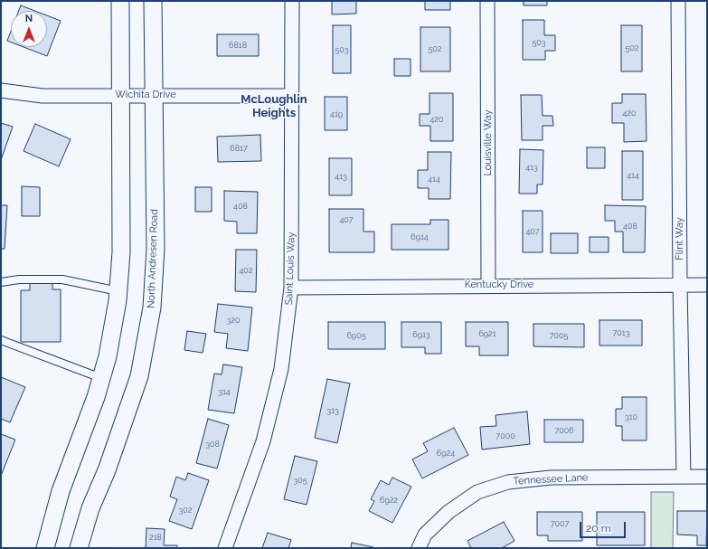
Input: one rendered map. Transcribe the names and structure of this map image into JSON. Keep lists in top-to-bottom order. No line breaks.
{"streets":{"street":["Wichita Drive","Louisville Way","Flint Way","North Andresen Road","Saint Louis Way","Kentucky Drive","Tennessee Lane"]},"crossings":[["Wichita Drive","North Andresen Road"],["Wichita Drive","Saint Louis Way"],["Louisville Way","Kentucky Drive"],["Flint Way","Kentucky Drive"],["Flint Way","Tennessee Lane"],["Saint Louis Way","Kentucky Drive"]],"districts":["McLoughlin Heights"],"house_numbers":["503","6818","502","502","503","420","419","420","6817","413","414","413","414","408","407","408","407","6914","402","320","7013","6921","6913","6905","7005","314","313","310","7006","7000","308","6924","305","6922","302","7007","218"],"scale_bar":"20 m","north":"top"}
